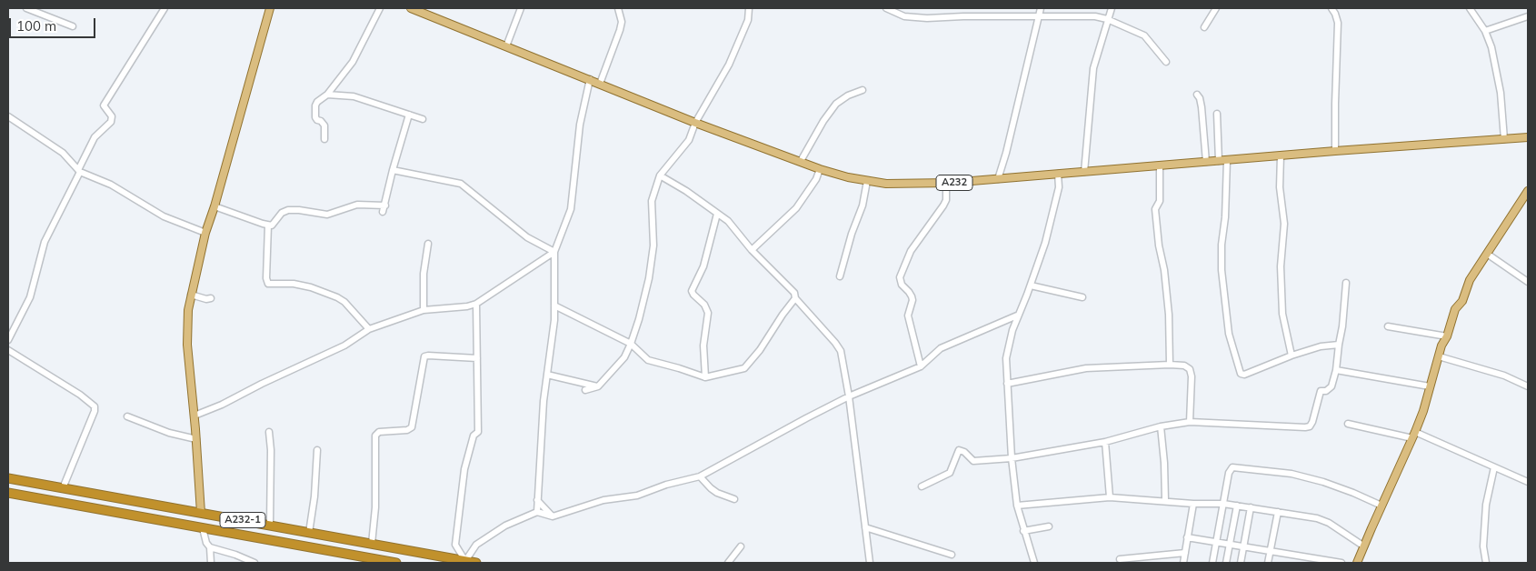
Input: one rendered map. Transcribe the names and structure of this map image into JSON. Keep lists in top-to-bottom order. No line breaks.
{"streets":{"highway":["A232-1"],"main road":["A232"]},"scale_bar":"100 m"}
